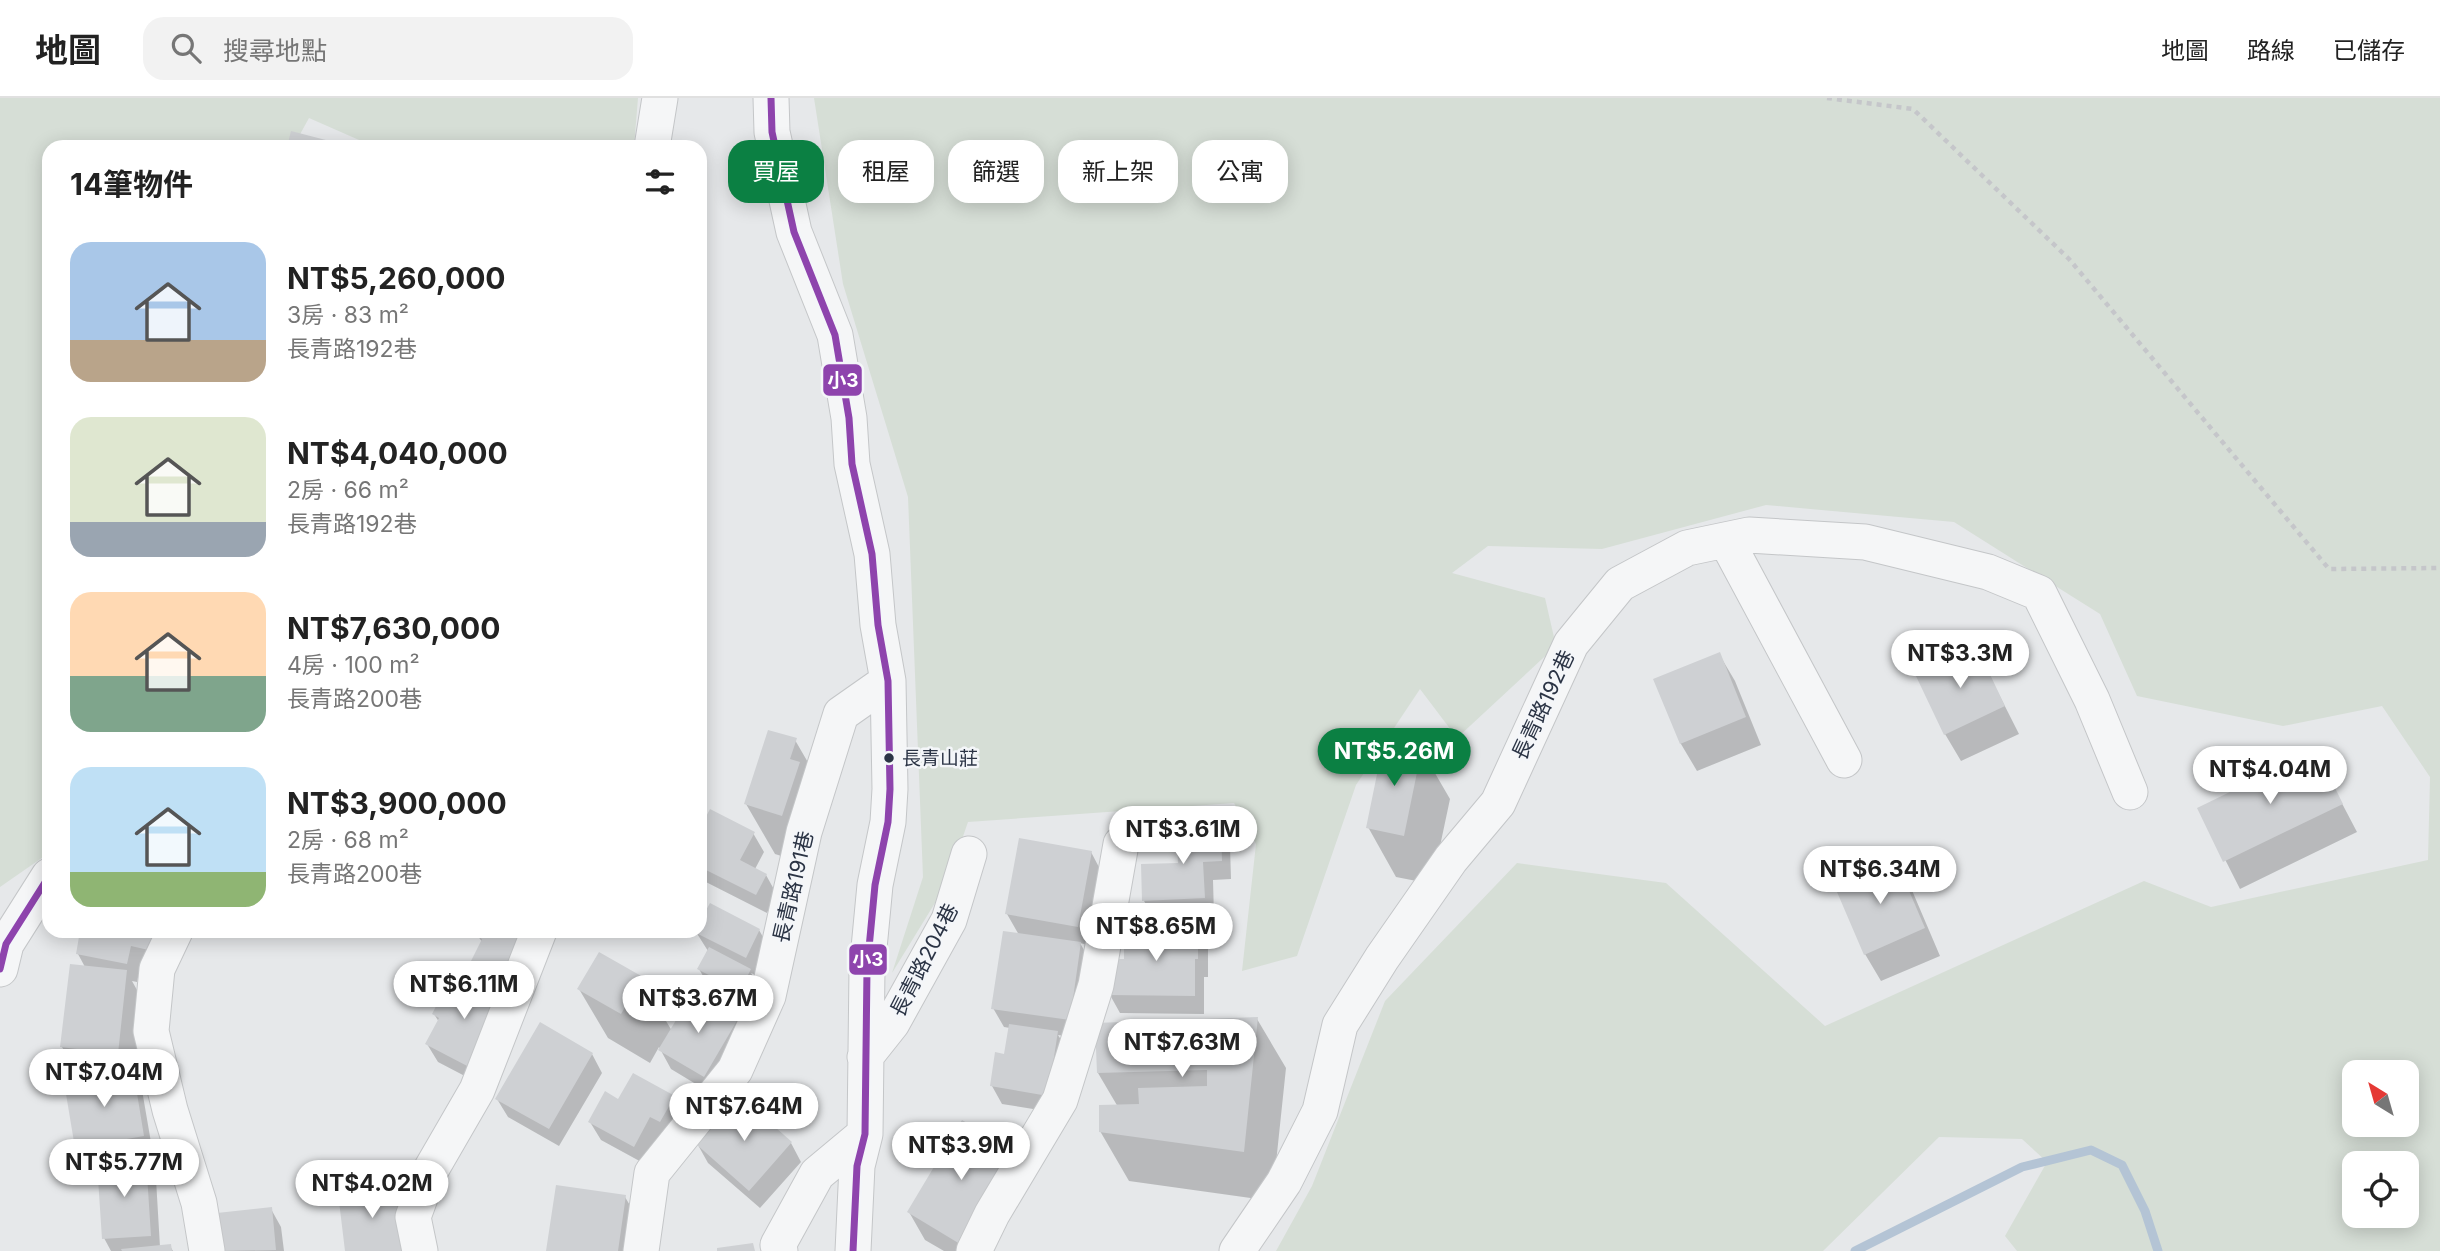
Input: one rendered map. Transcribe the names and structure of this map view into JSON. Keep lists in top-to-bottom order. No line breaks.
{"streets":{"street":["長青路192巷","長青路191巷","長青路204巷"]},"places":["長青山莊"],"lines":["transit line 小3"],"north":"top left","page":{"header":"地圖","search":"搜尋地點","nav":["地圖","路線","已儲存"],"chip":["買屋","租屋","篩選","新上架","公寓"],"heading":"14筆物件","list":[{"name":"NT$5,260,000","note":"3房 · 83 m² · 長青路192巷"},{"name":"NT$4,040,000","note":"2房 · 66 m² · 長青路192巷"},{"name":"NT$7,630,000","note":"4房 · 100 m² · 長青路200巷"},{"name":"NT$3,900,000","note":"2房 · 68 m² · 長青路200巷"}],"price":["NT$3.3M","NT$5.26M","NT$4.04M","NT$3.61M","NT$6.34M","NT$8.65M","NT$6.11M","NT$3.67M","NT$7.63M","NT$7.04M","NT$7.64M","NT$3.9M","NT$5.77M","NT$4.02M"]}}
